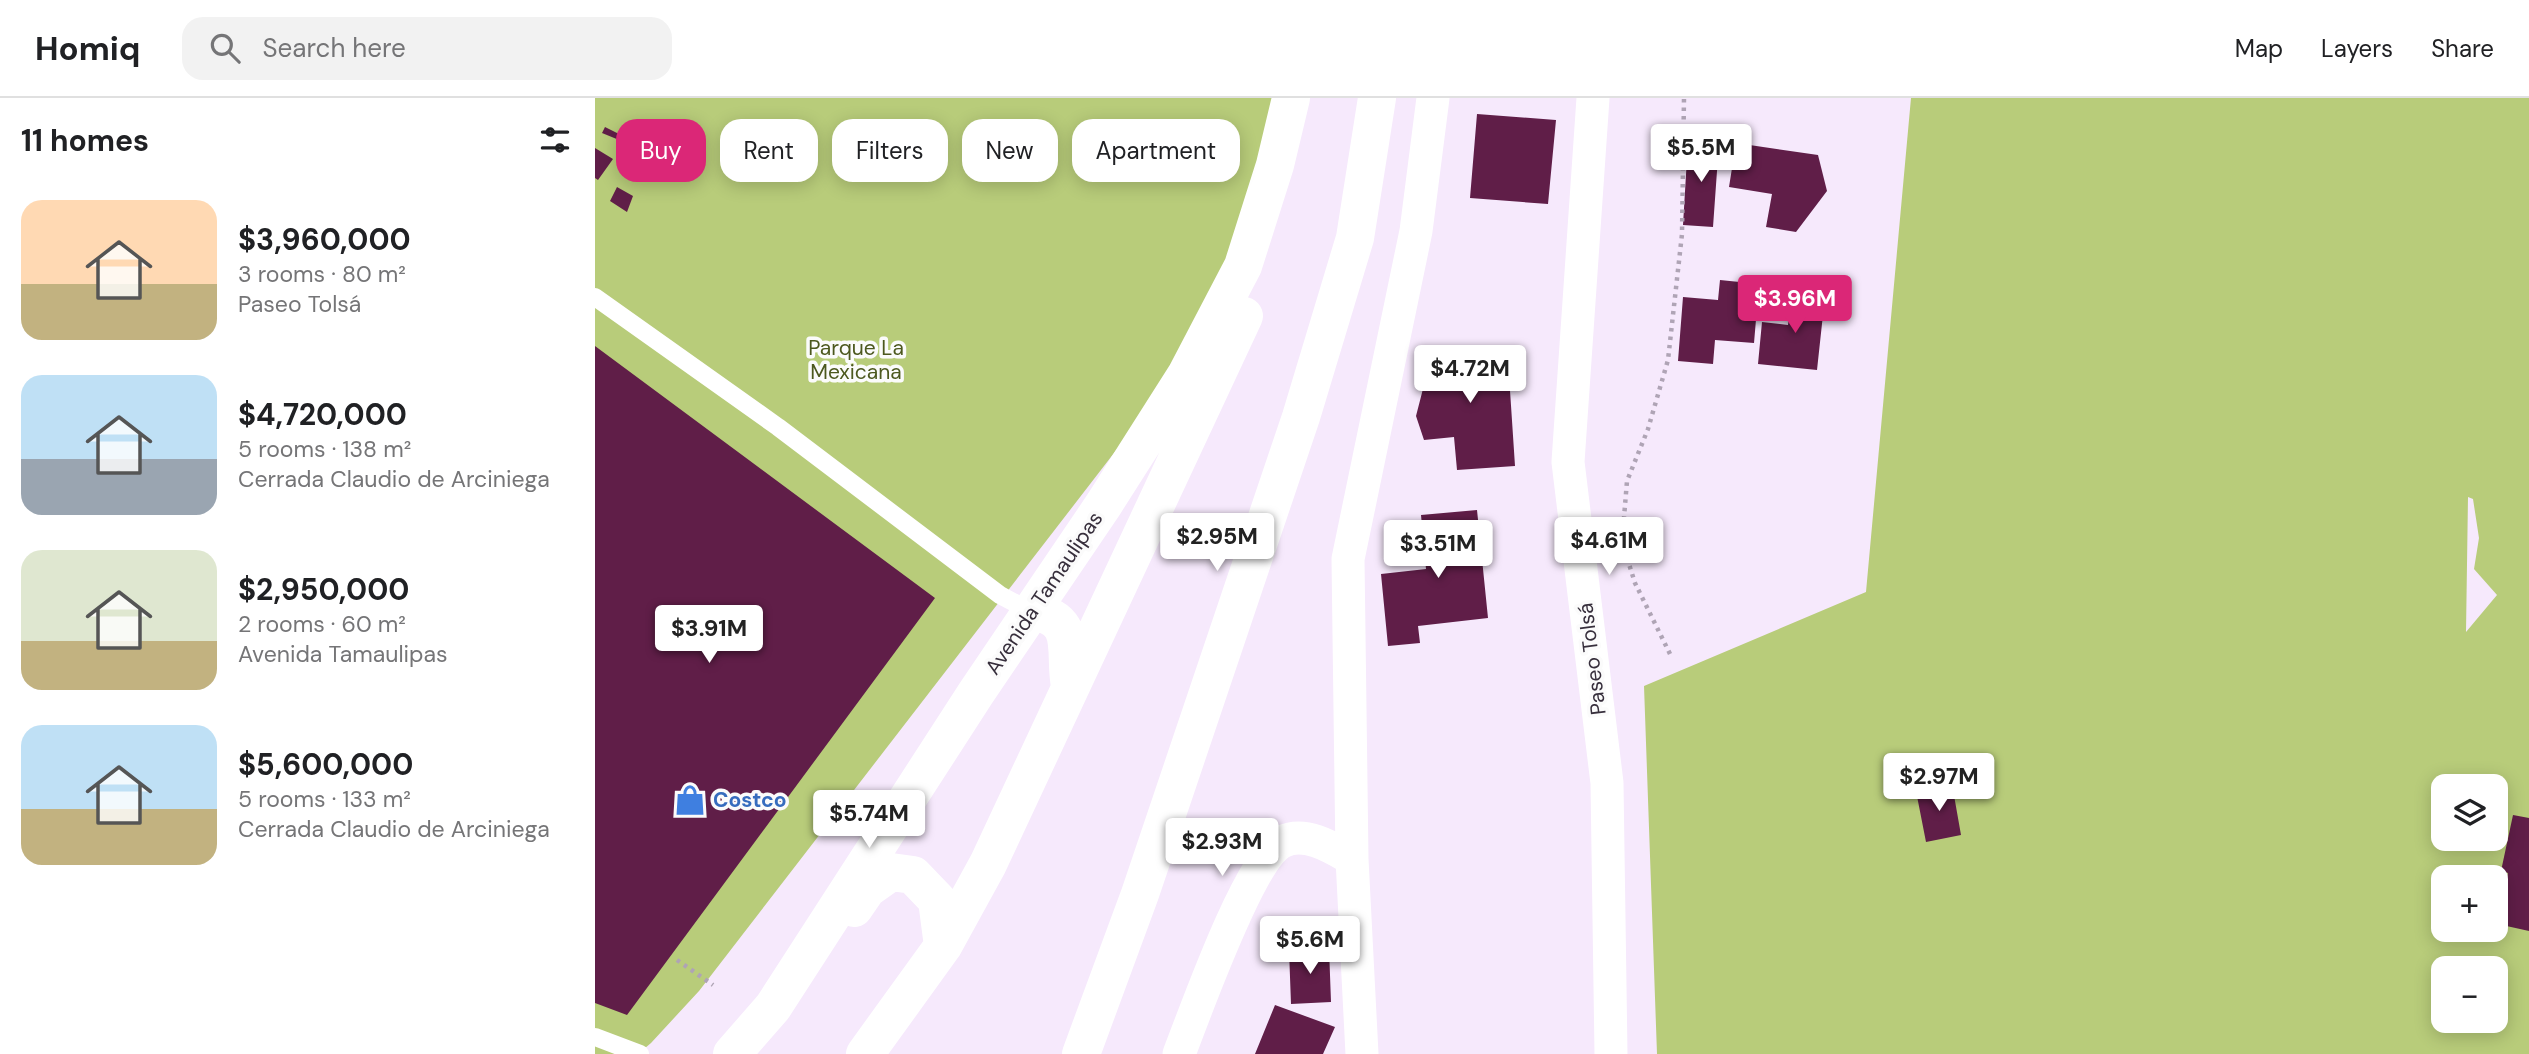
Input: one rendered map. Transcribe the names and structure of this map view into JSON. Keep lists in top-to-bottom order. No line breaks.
{"streets":{"street":["Avenida Tamaulipas","Paseo Tolsá"]},"parks":["Parque La Mexicana"],"places":{"shop":["Costco"]},"page":{"header":"Homiq","search":"Search here","nav":["Map","Layers","Share"],"heading":"11 homes","chip":["Buy","Rent","Filters","New","Apartment"],"price":["$5.5M","$3.96M","$4.72M","$2.95M","$4.61M","$3.51M","$3.91M","$2.97M","$5.74M","$2.93M","$5.6M"],"list":[{"name":"$3,960,000","note":"3 rooms · 80 m² · Paseo Tolsá"},{"name":"$4,720,000","note":"5 rooms · 138 m² · Cerrada Claudio de Arciniega"},{"name":"$2,950,000","note":"2 rooms · 60 m² · Avenida Tamaulipas"},{"name":"$5,600,000","note":"5 rooms · 133 m² · Cerrada Claudio de Arciniega"}],"map_buttons":["+","−"]}}
